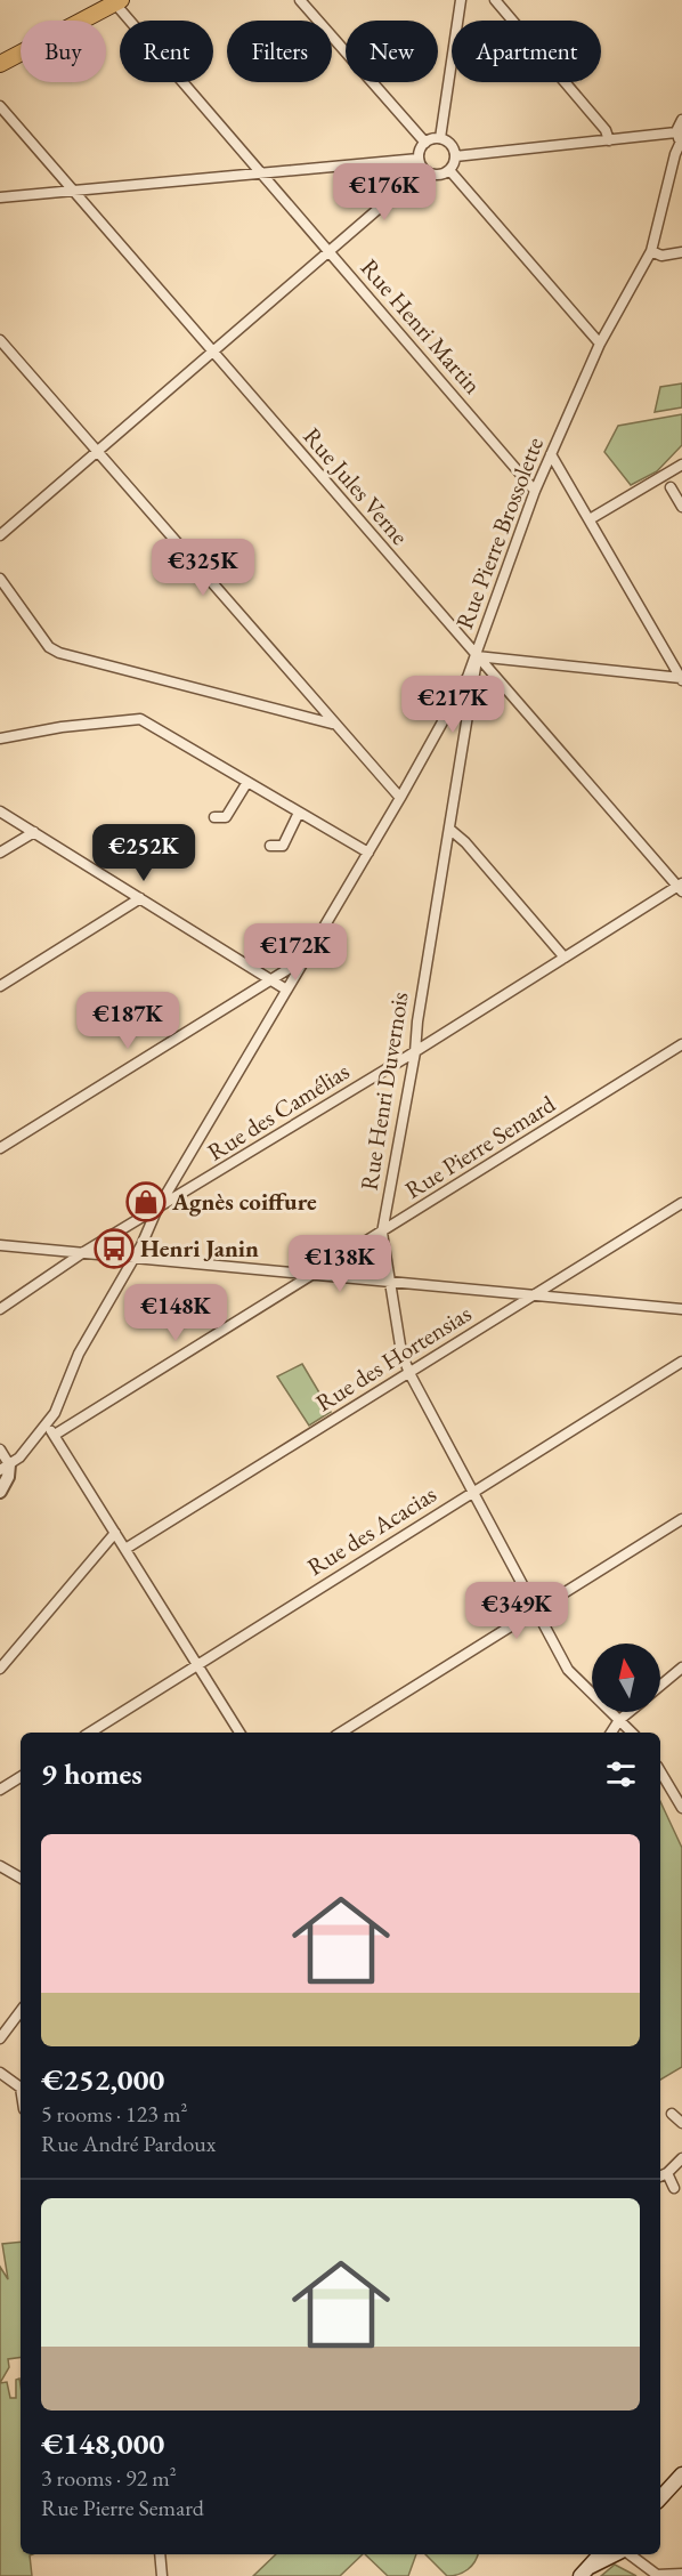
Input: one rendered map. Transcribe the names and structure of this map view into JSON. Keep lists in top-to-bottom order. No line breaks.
{"streets":{"street":["Rue Henri Martin","Rue Jules Verne","Rue Pierre Brossolette","Rue Henri Duvernois","Rue des Camélias","Rue Pierre Semard","Rue des Hortensias","Rue des Acacias"]},"crossings":[["Rue Henri Martin","Rue Pierre Brossolette"],["Rue Jules Verne","Rue Pierre Brossolette"],["Rue Jules Verne","Rue Henri Duvernois"],["Rue Jules Verne","Rue des Camélias"],["Rue Pierre Brossolette","Rue Henri Duvernois"],["Rue Pierre Brossolette","Rue des Camélias"],["Rue Henri Duvernois","Rue des Camélias"],["Rue Henri Duvernois","Rue Pierre Semard"],["Rue Henri Duvernois","Rue des Hortensias"],["Rue Henri Duvernois","Rue des Acacias"]],"places":{"shop":["Agnès coiffure"],"bus stop":["Henri Janin"]},"north":"top","page":{"chip":["Buy","Rent","Filters","New","Apartment"],"price":["€176K","€325K","€217K","€252K","€172K","€187K","€138K","€148K","€349K"],"heading":"9 homes","list":[{"name":"€252,000","note":"5 rooms · 123 m² · Rue André Pardoux"},{"name":"€148,000","note":"3 rooms · 92 m² · Rue Pierre Semard"}]}}
